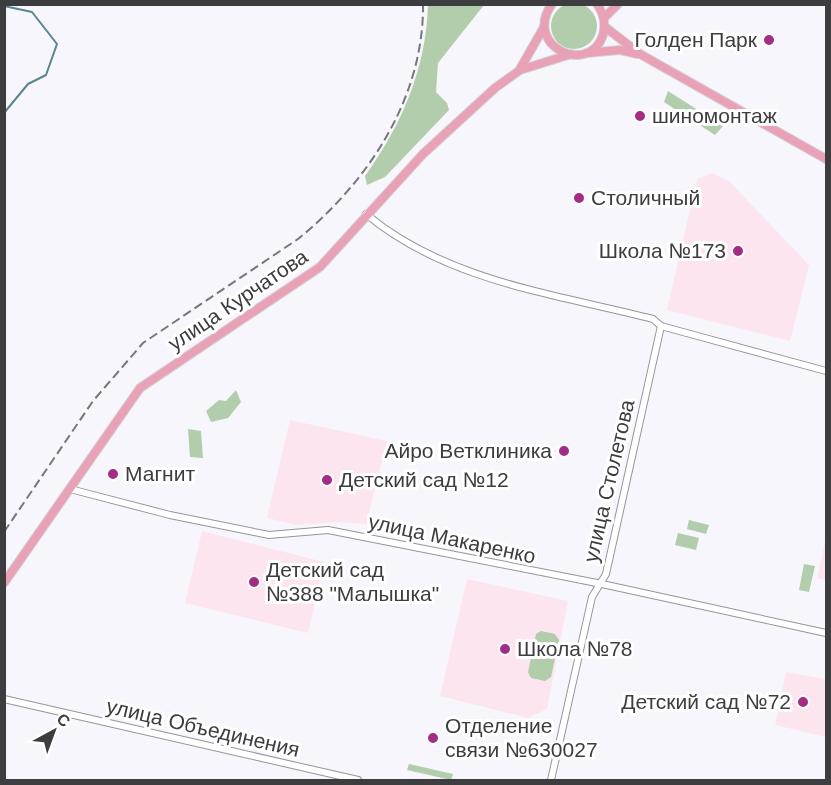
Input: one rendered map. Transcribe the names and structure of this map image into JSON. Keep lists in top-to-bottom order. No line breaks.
{"streets":{"main road":["улица Курчатова"],"street":["улица Столетова","улица Макаренко","улица Объединения"]},"crossings":[["улица Курчатова","улица Макаренко"],["улица Столетова","улица Макаренко"]],"places":["Голден Парк","шиномонтаж","Столичный","Школа №173","Айро Ветклиника","Магнит","Детский сад №12","Детский сад №388 \"Малышка\"","Школа №78","Детский сад №72","Отделение связи №630027"],"north":"top right"}
